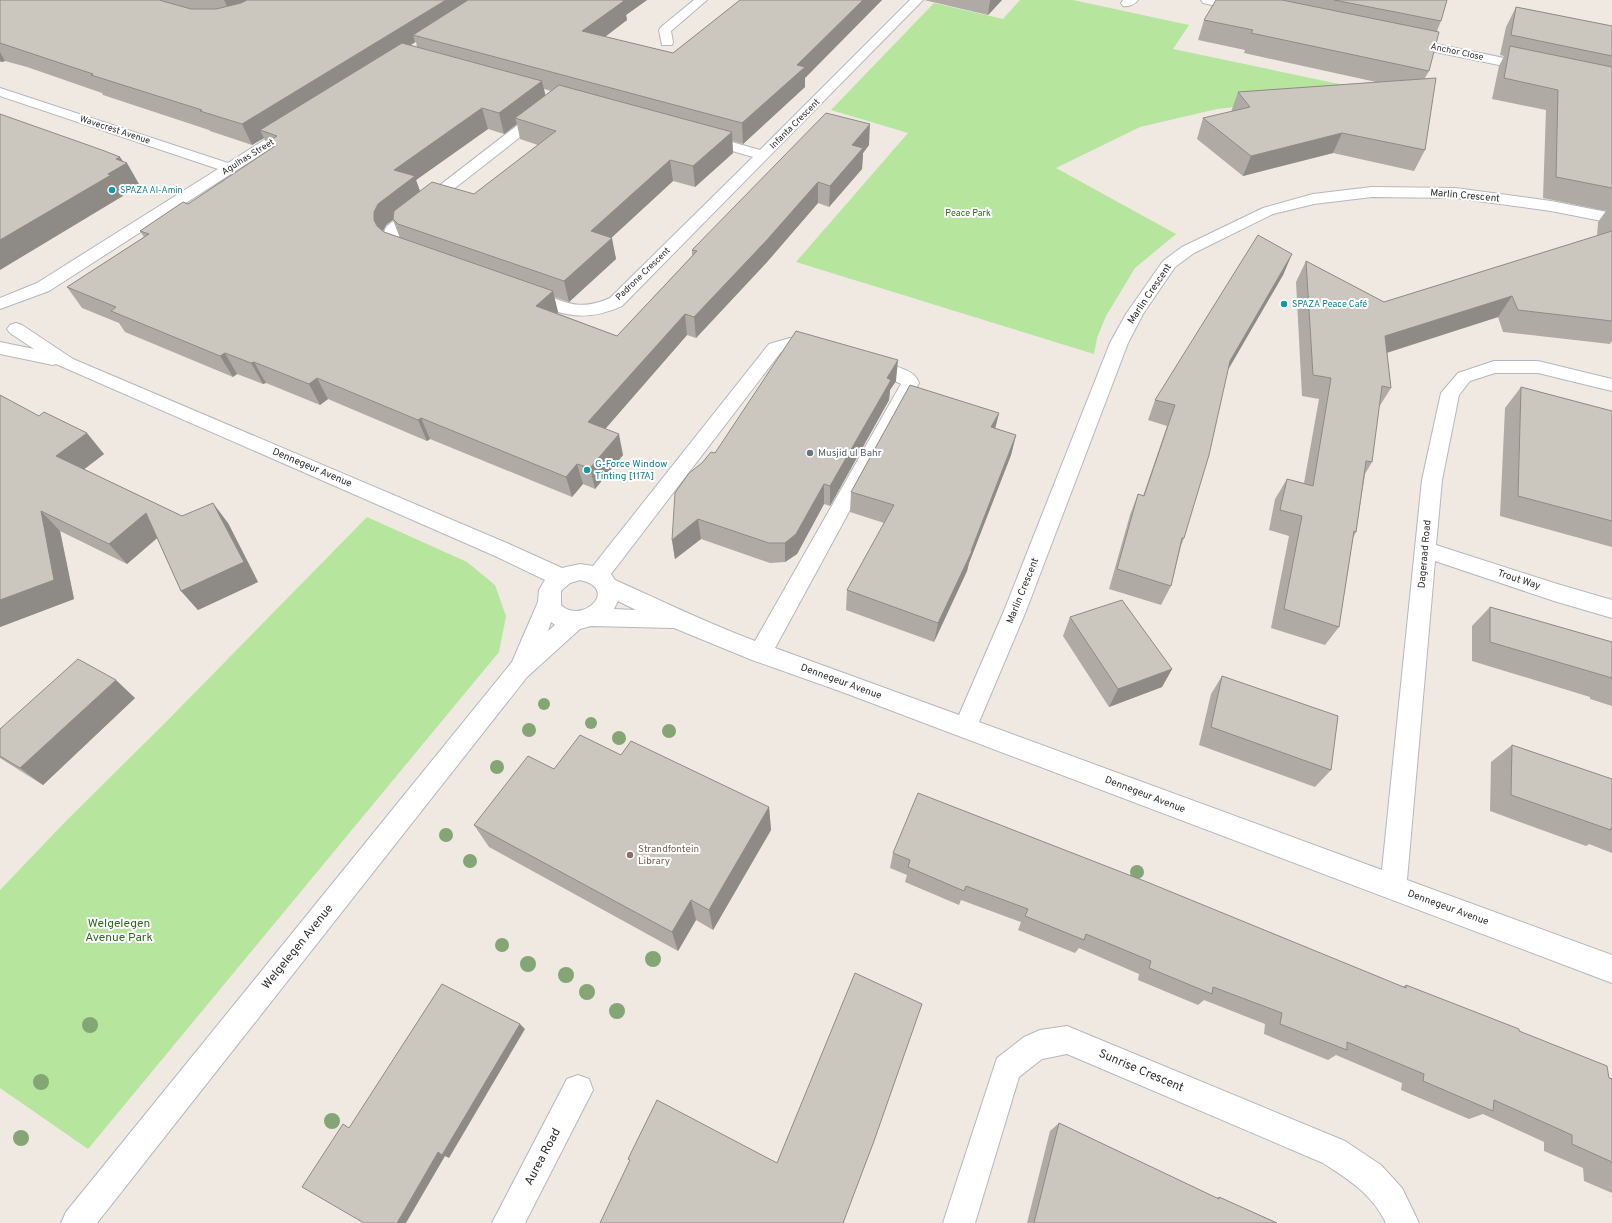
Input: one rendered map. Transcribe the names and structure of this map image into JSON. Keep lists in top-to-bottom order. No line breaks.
{"streets":{"street":["Anchor Close","Infanta Crescent","Wavecrest Avenue","Agulhas Street","Marlin Crescent","Padrone Crescent","Dennegeur Avenue","Dageraad Road","Trout Way","Welgelegen Avenue","Sunrise Crescent","Aurea Road"]},"crossings":[["Infanta Crescent","Padrone Crescent"],["Wavecrest Avenue","Agulhas Street"],["Agulhas Street","Dennegeur Avenue"],["Marlin Crescent","Dennegeur Avenue"],["Dennegeur Avenue","Dageraad Road"],["Dennegeur Avenue","Welgelegen Avenue"],["Dageraad Road","Trout Way"]],"parks":["Peace Park","Welgelegen Avenue Park"],"places":["SPAZA Al-Amin","SPAZA Peace Café","Musjid ul Bahr","G-Force Window Tinting [117A]","Strandfontein Library"]}
